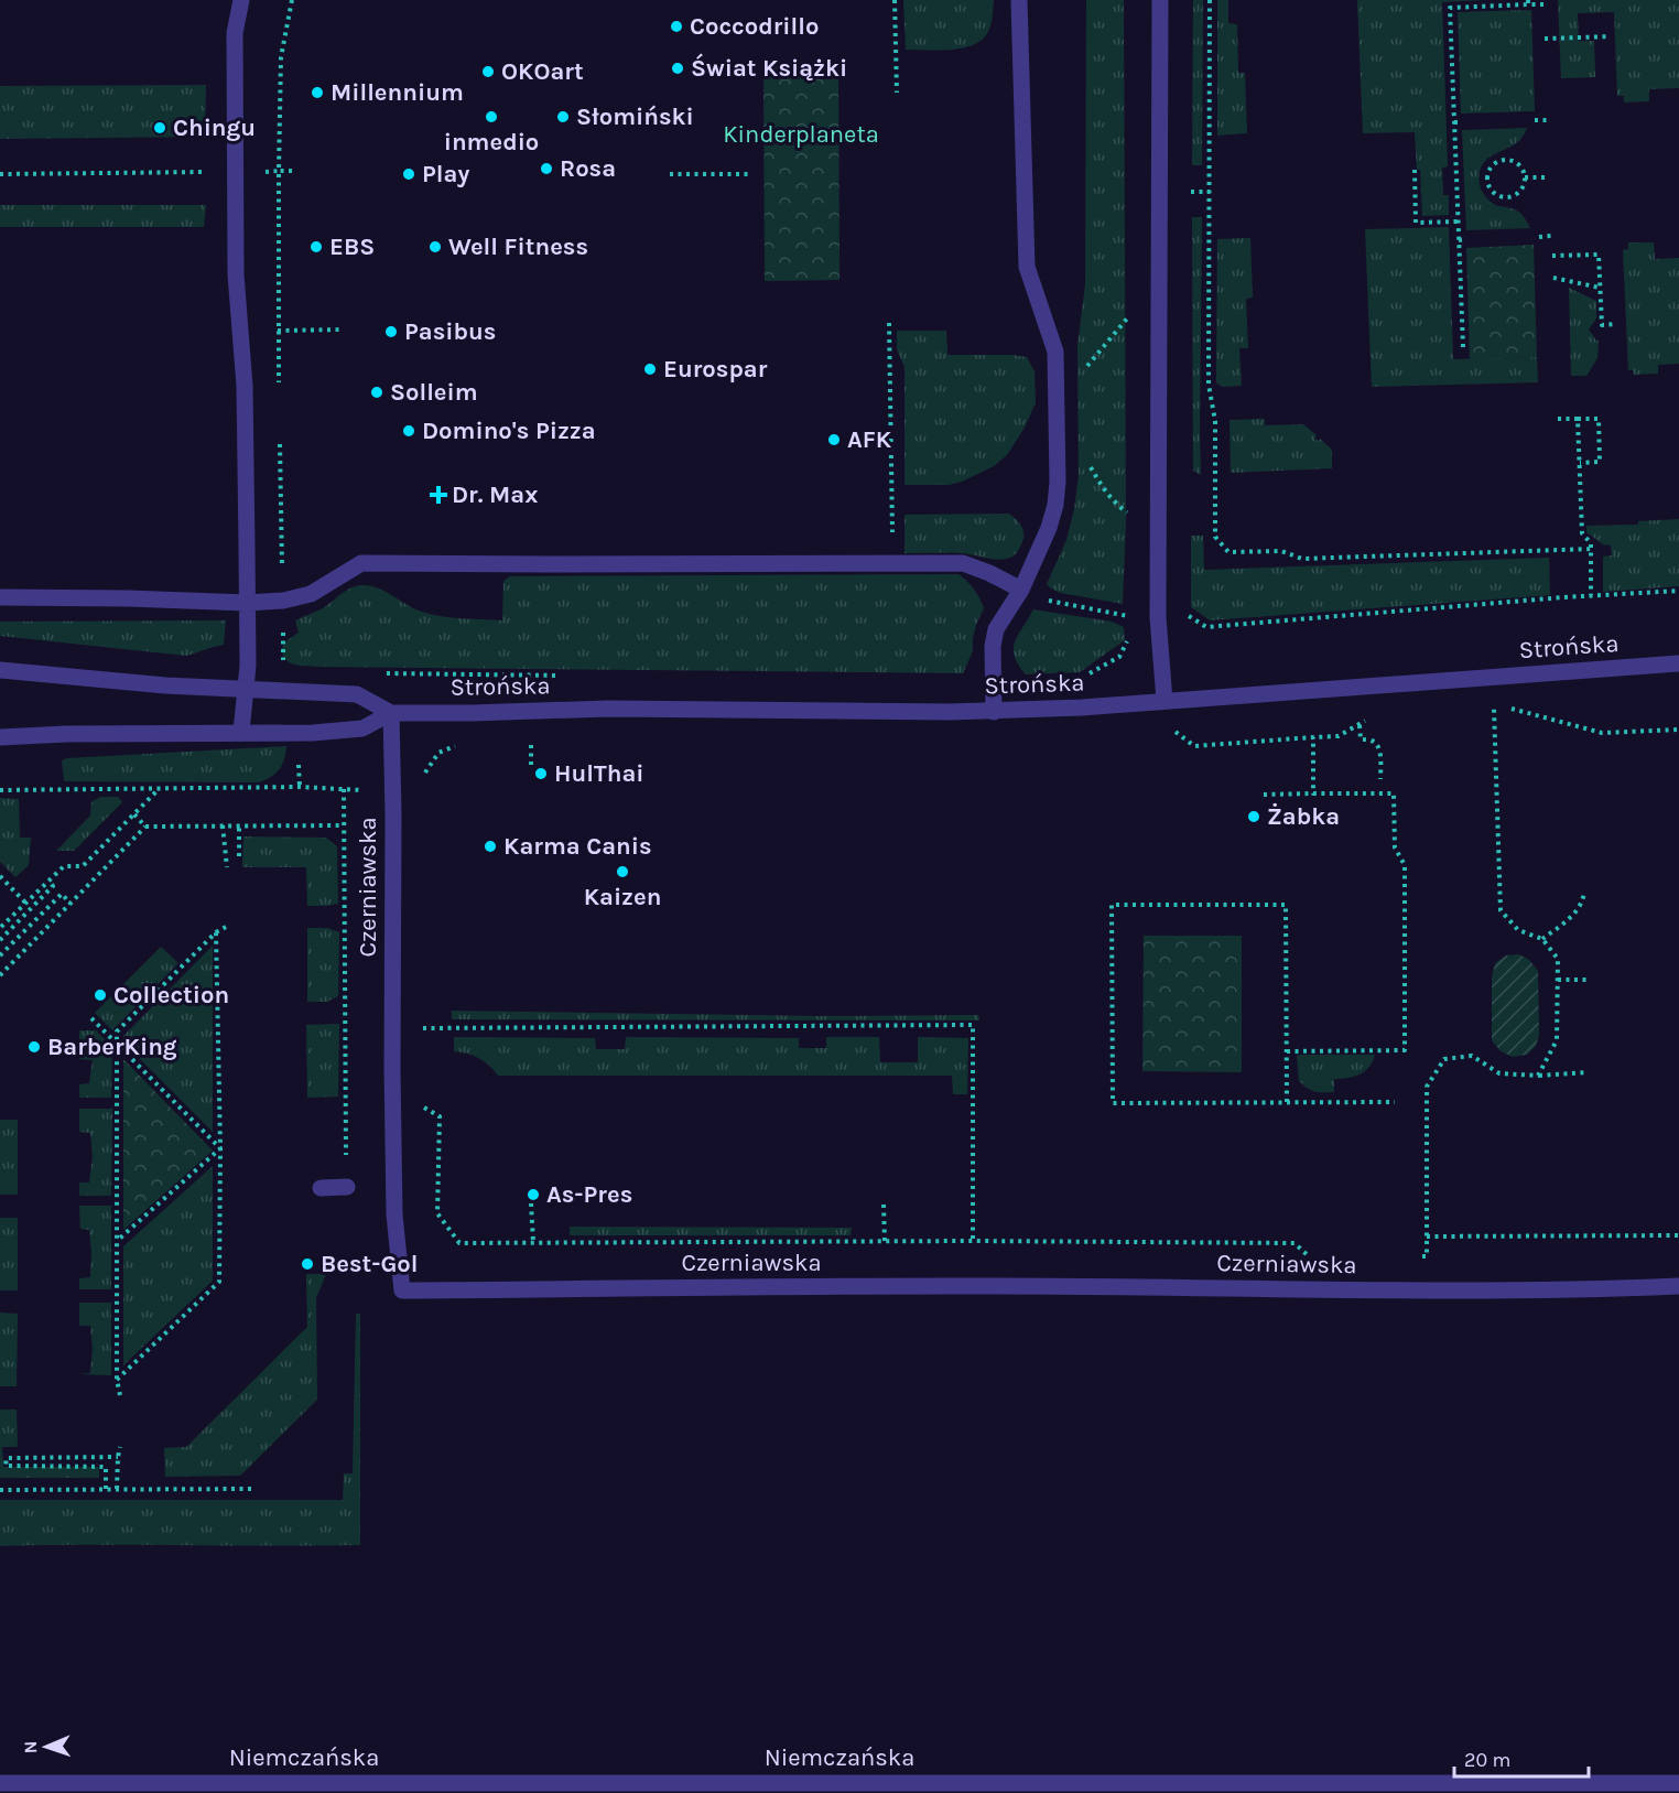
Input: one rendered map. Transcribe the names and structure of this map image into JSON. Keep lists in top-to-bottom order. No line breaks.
{"streets":{"street":["Strońska","Czerniawska","Niemczańska"]},"crossings":[["Strońska","Czerniawska"]],"parks":["Kinderplaneta"],"places":{"other":["Coccodrillo","Świat Książki","OKOart","Millennium","inmedio","Słomiński","Chingu","Rosa","Play","EBS","Well Fitness","Pasibus","Eurospar","Solleim","Domino's Pizza","AFK","HulThai","Żabka","Karma Canis","Kaizen","Collection","BarberKing","As-Pres","Best-Gol"],"health":["Dr. Max"]},"scale_bar":"20 m","north":"left"}
